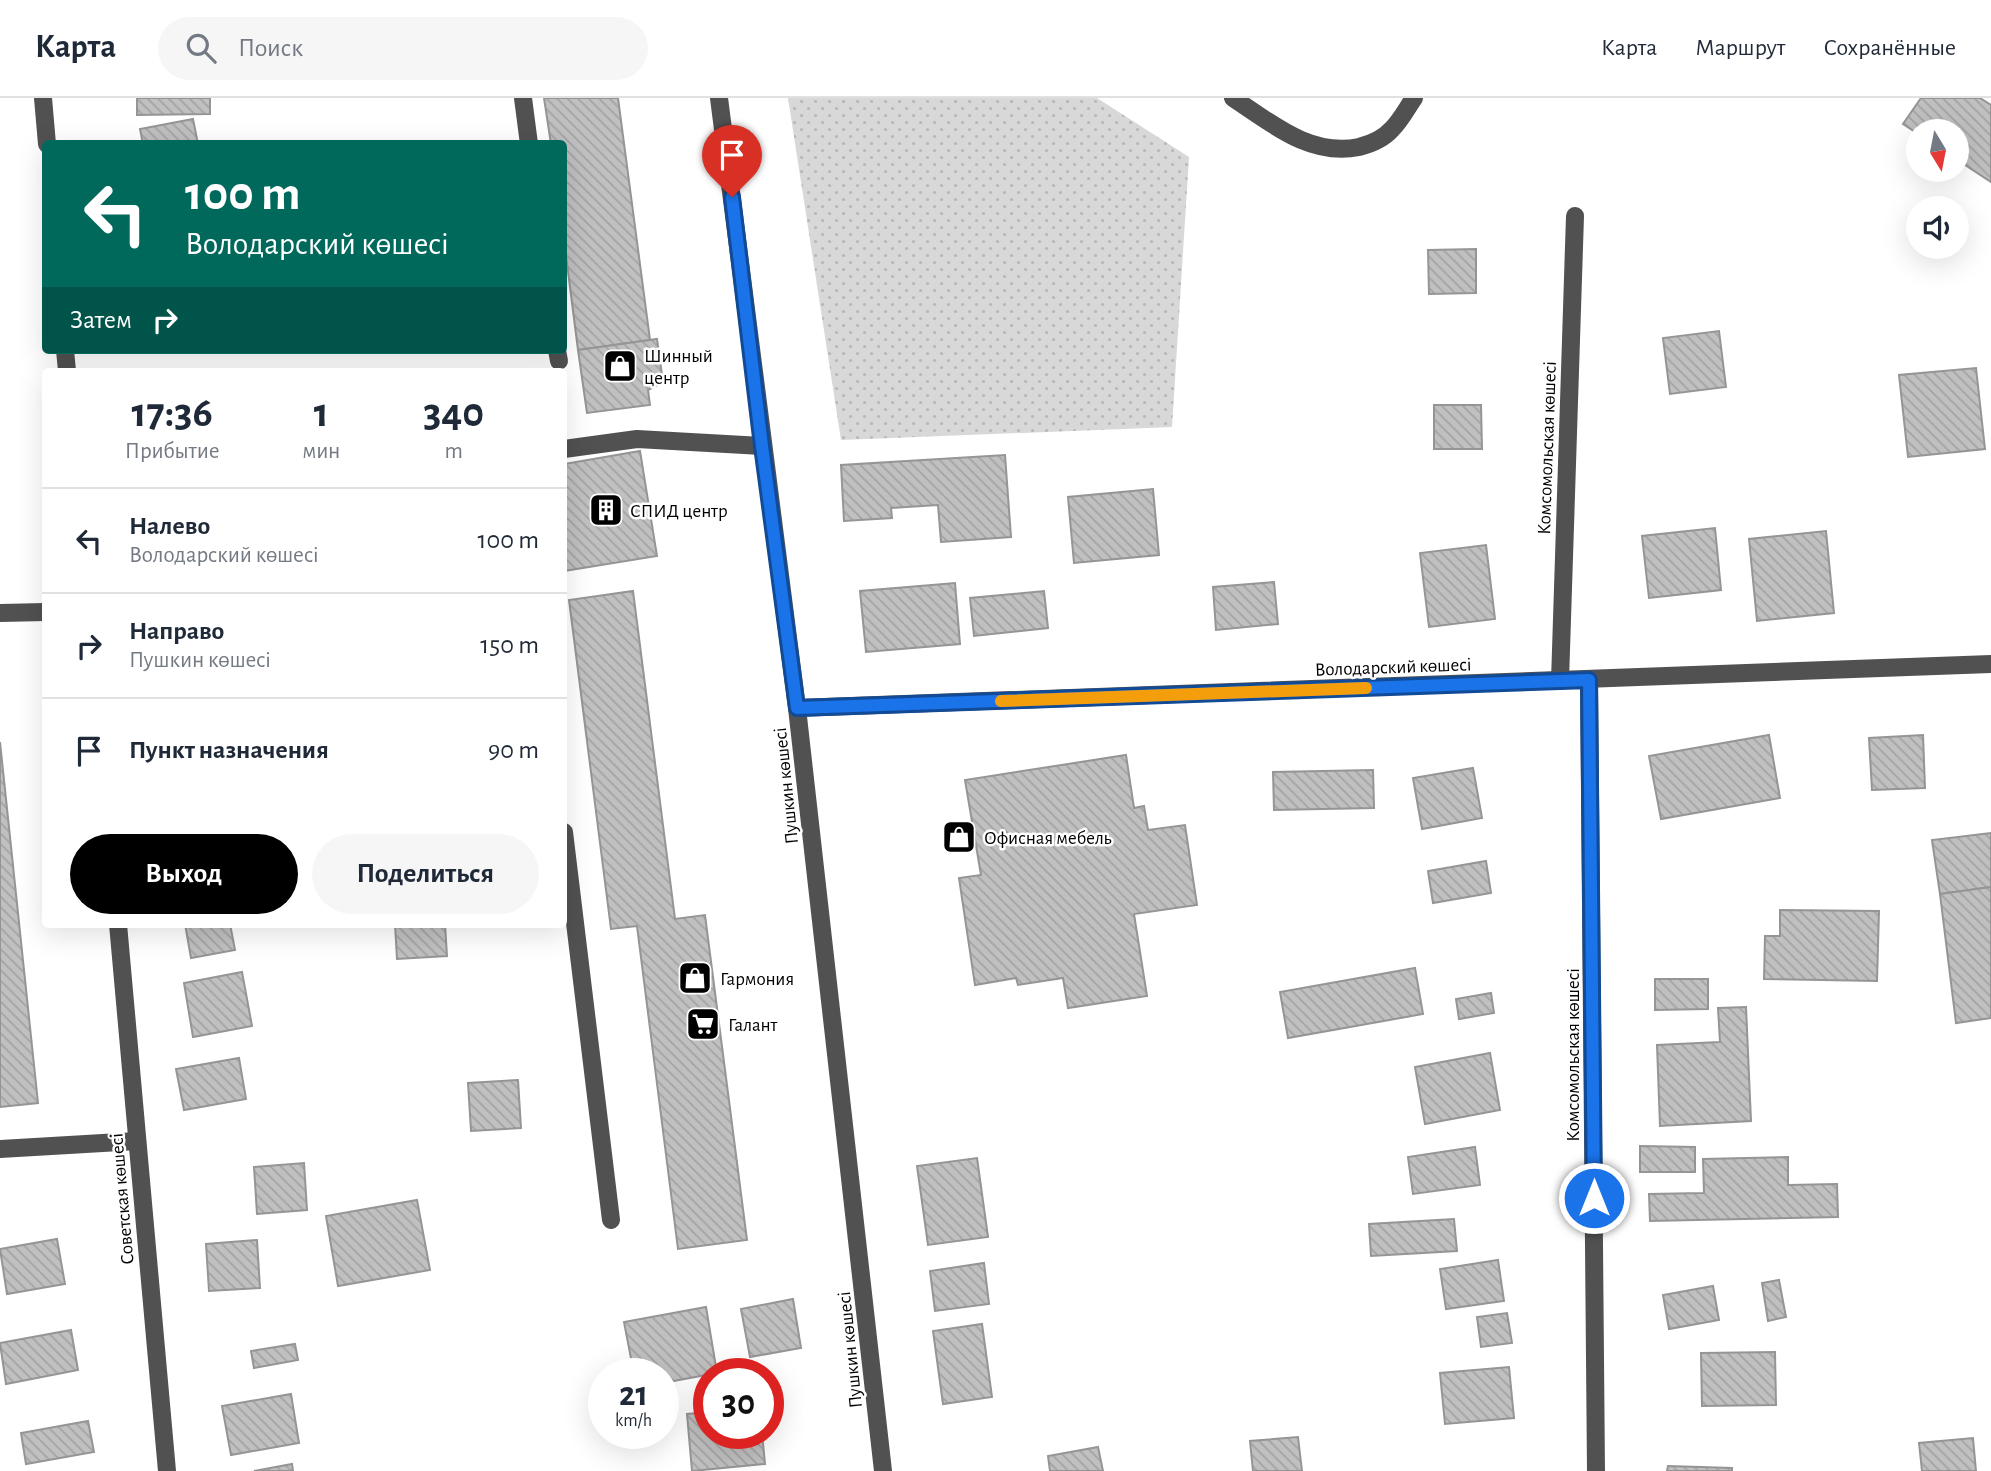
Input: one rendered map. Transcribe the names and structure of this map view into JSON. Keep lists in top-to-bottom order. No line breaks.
{"streets":{"street":["Комсомольская көшесі","Володарский көшесі","Пушкин көшесі","Советская көшесі"]},"crossings":[["Комсомольская көшесі","Володарский көшесі"],["Володарский көшесі","Пушкин көшесі"]],"places":{"shop":["Шинный центр","Офисная мебель","Гармония"],"building":["СПИД центр"],"supermarket":["Галант"]},"north":"bottom","page":{"header":"Карта","search":"Поиск","nav":["Карта","Маршрут","Сохранённые"],"turn":["100 m","Володарский көшесі"],"then":"Затем","eta":["17:36","Прибытие","1","мин","340","m"],"list":[{"name":"Налево","note":"Володарский көшесі","value":"100 m"},{"name":"Направо","note":"Пушкин көшесі","value":"150 m"},{"name":"Пункт назначения","value":"90 m"}],"buttons":["Выход","Поделиться"],"speed":"21 km/h","limit":"30"}}
